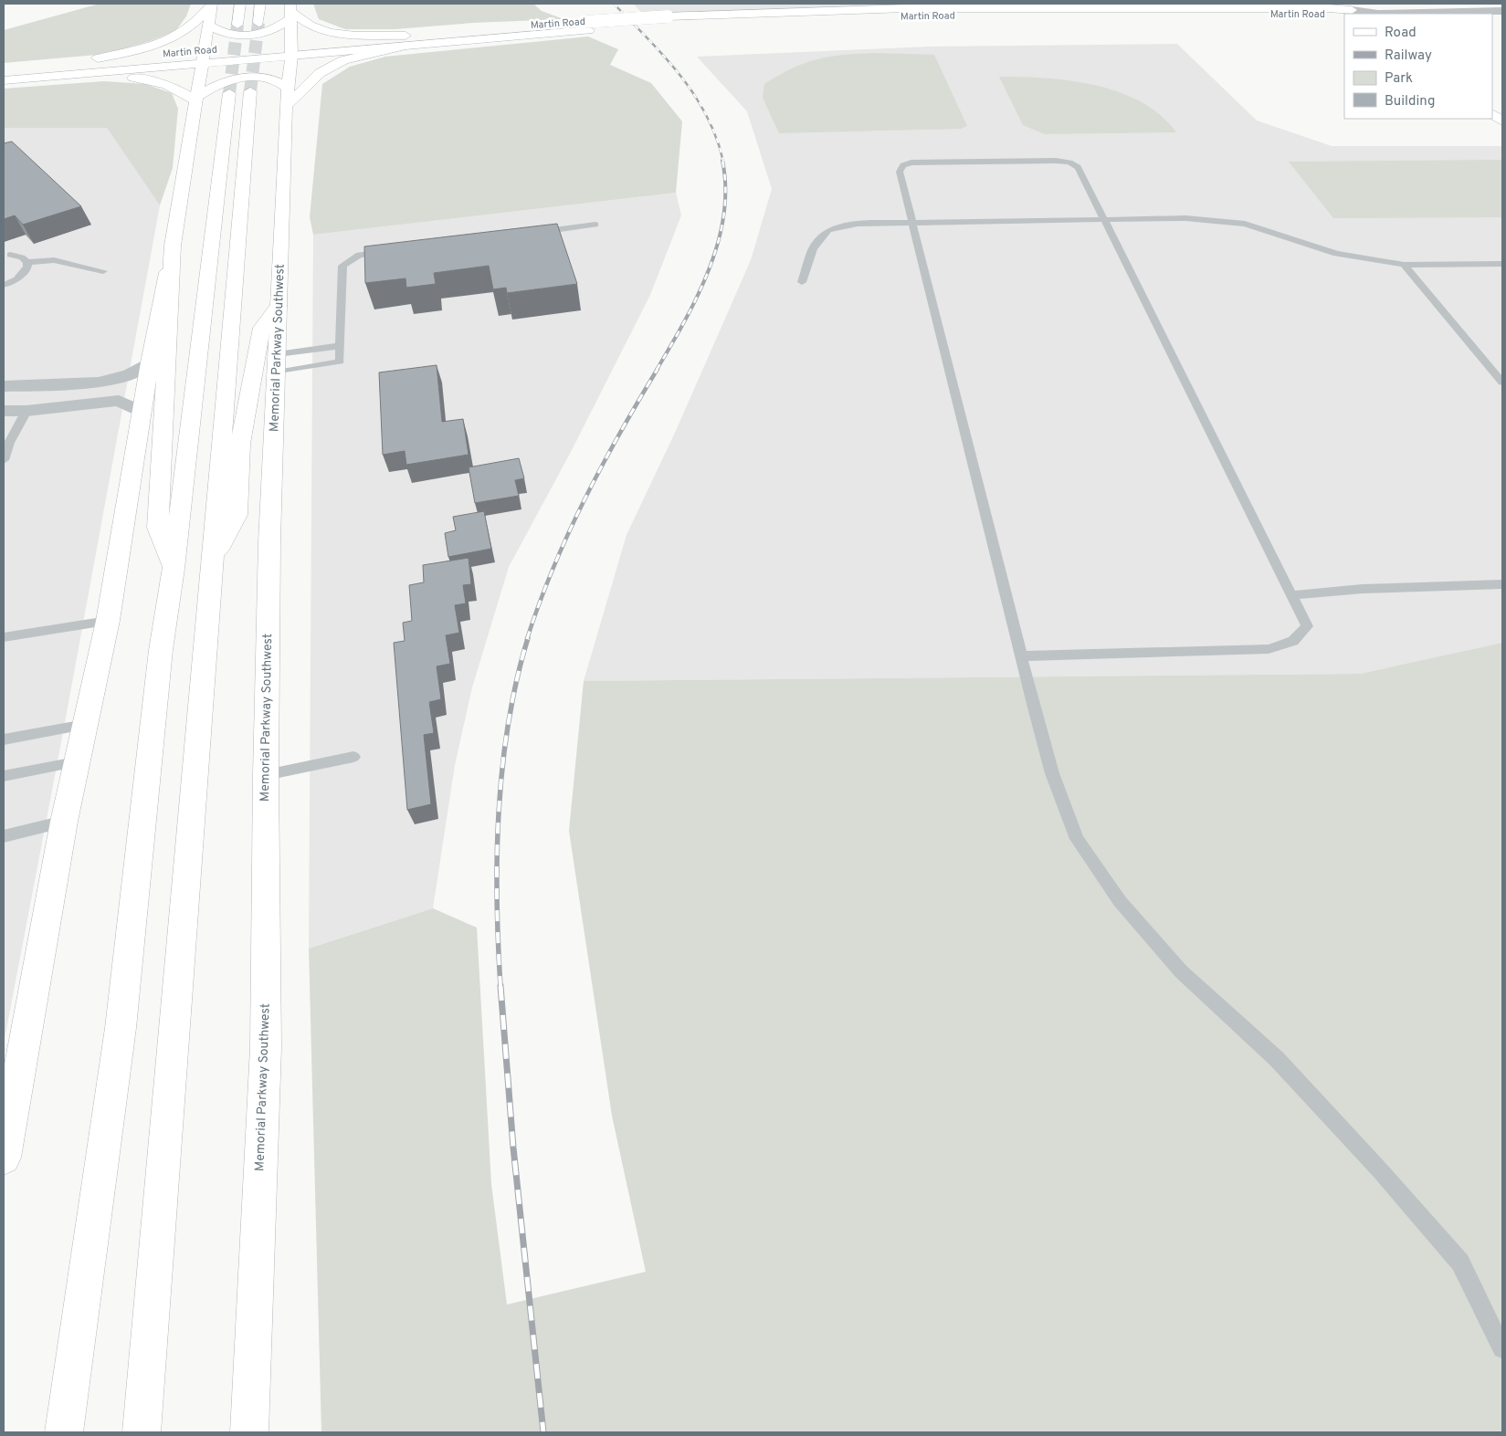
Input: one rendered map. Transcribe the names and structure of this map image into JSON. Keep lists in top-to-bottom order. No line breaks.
{"streets":{"main road":["Martin Road","Memorial Parkway Southwest"]},"crossings":[["Martin Road","Memorial Parkway Southwest"]],"legend":["Road","Railway","Park","Building"]}
